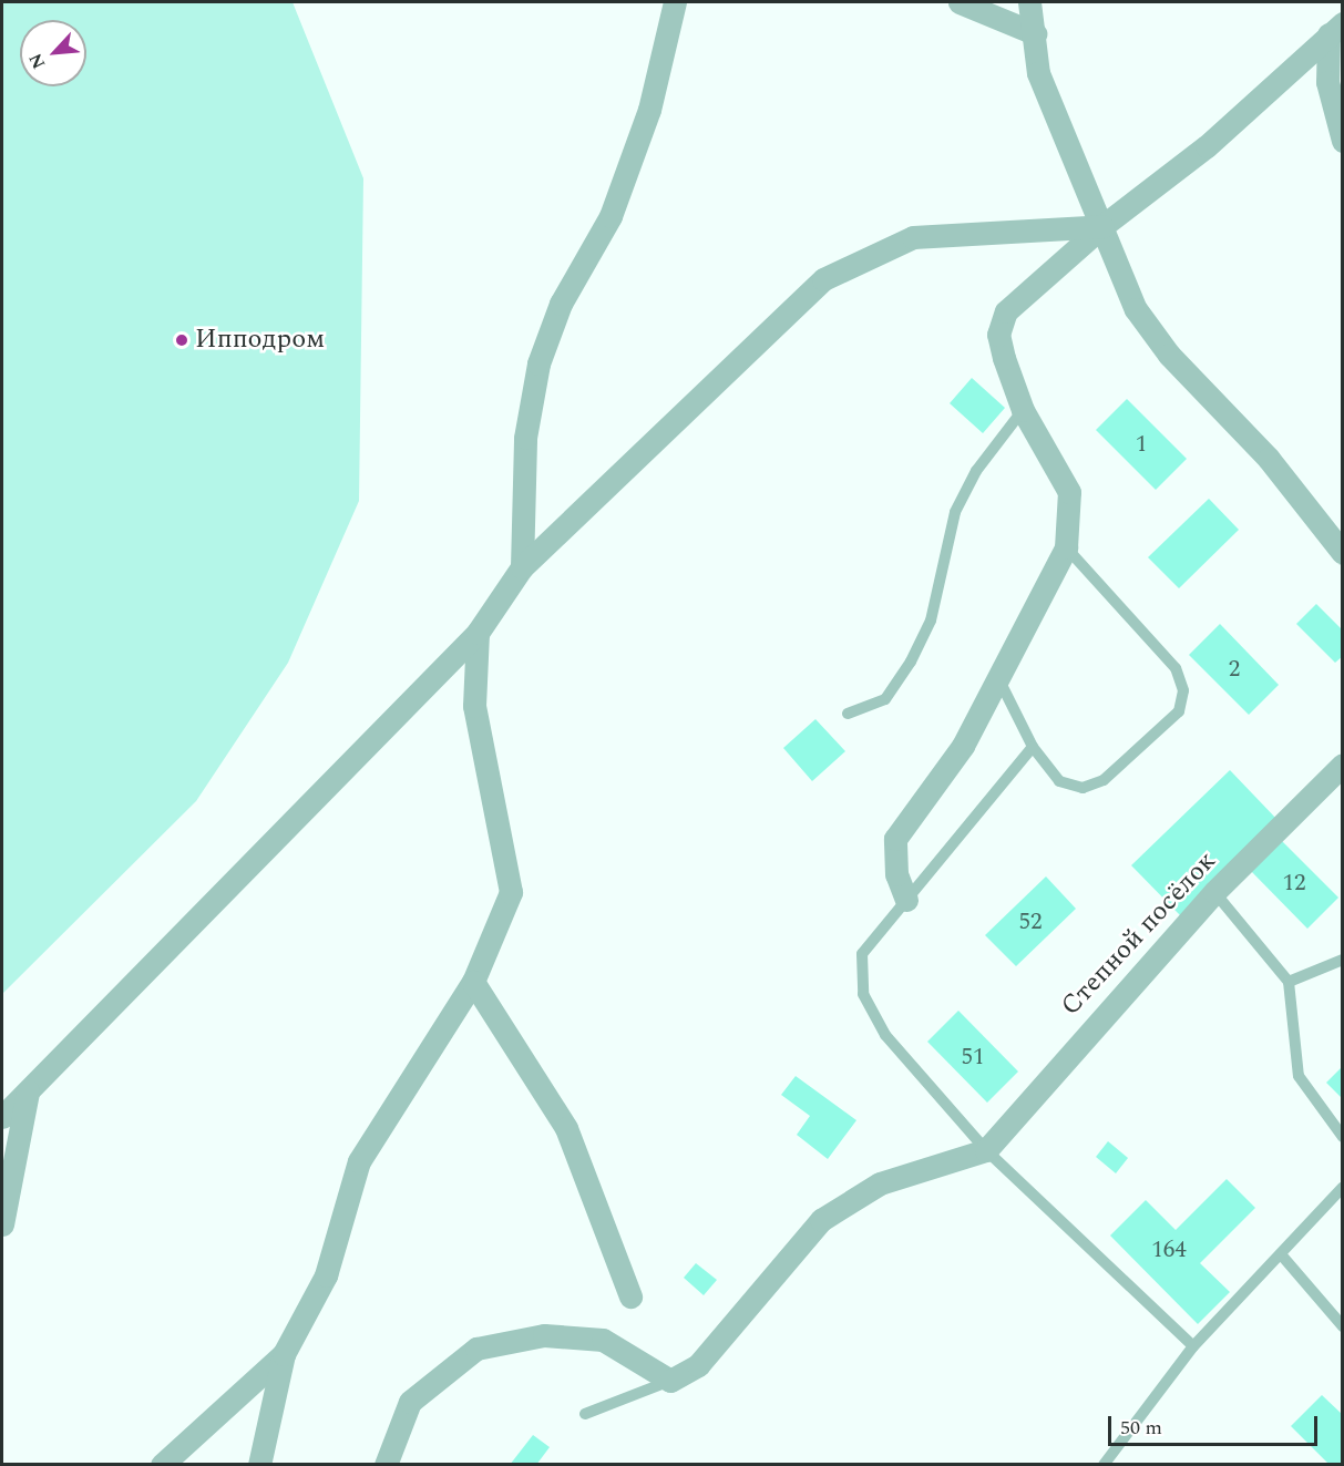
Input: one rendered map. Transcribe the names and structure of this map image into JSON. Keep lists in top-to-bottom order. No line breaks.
{"streets":{"street":["Степной посёлок"]},"places":["Ипподром"],"house_numbers":["1","2","12","52","51","164"],"scale_bar":"50 m","north":"bottom left"}
